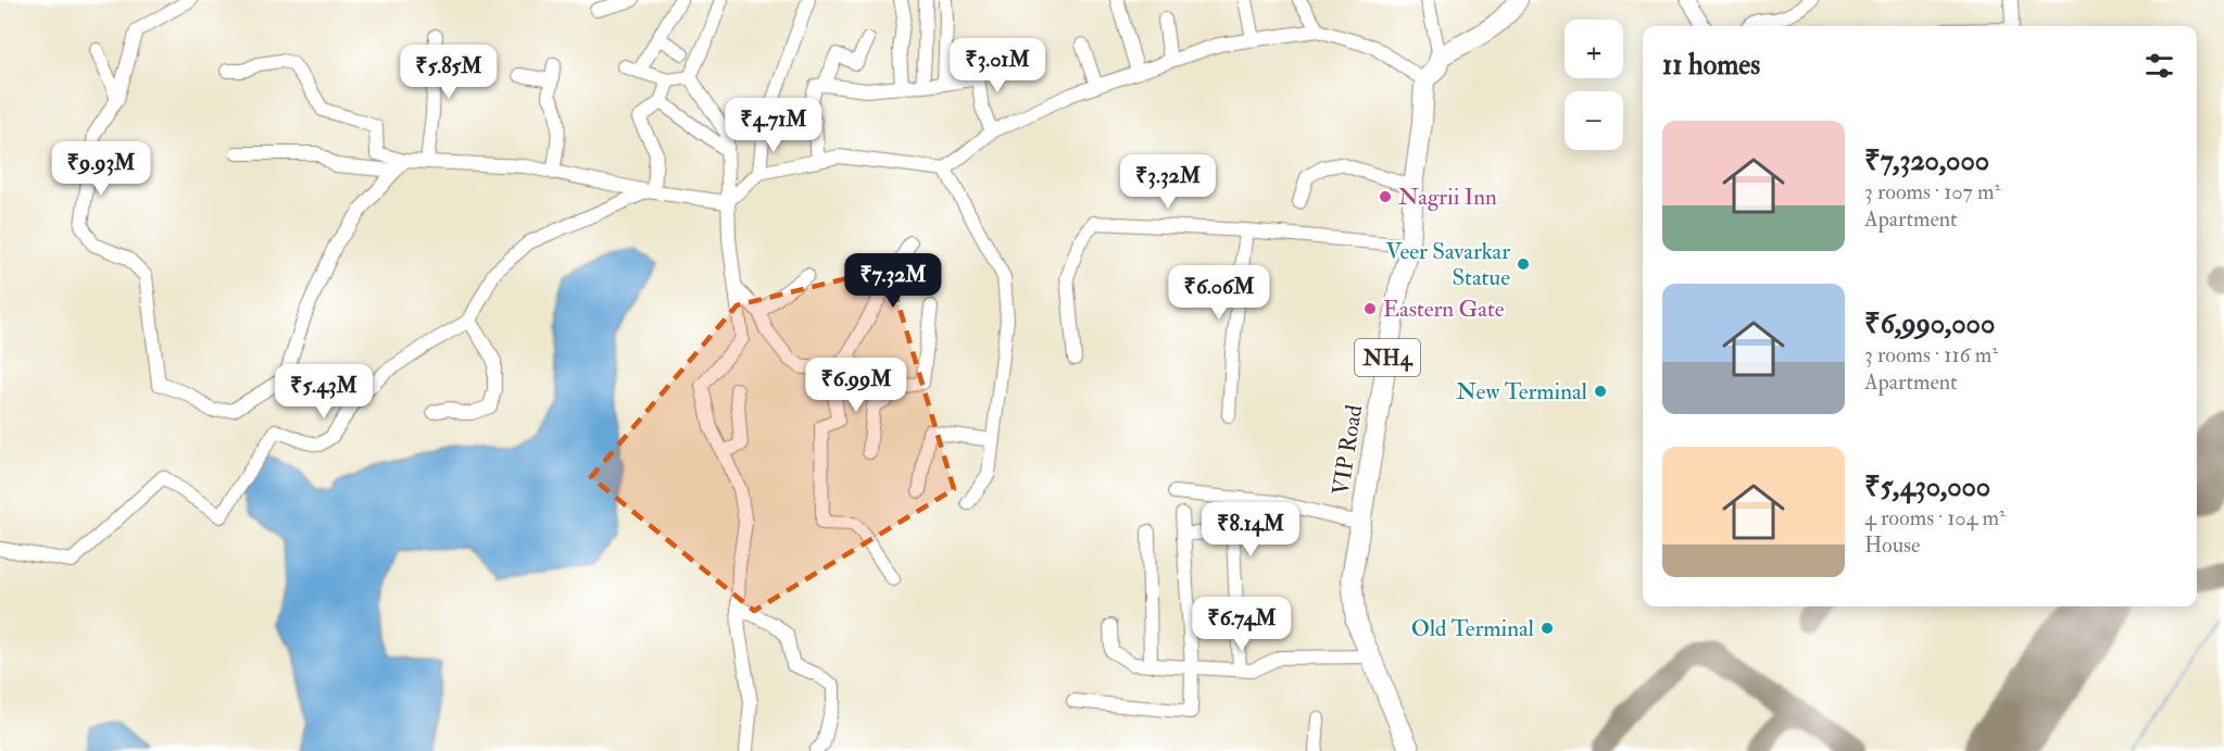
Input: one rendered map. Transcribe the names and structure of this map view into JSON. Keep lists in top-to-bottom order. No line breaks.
{"streets":{"highway":["NH4","VIP Road"]},"places":["Nagrii Inn","Veer Savarkar Statue","Eastern Gate","New Terminal","Old Terminal"],"page":{"map_buttons":["+","−"],"heading":"11 homes","price":["₹3.01M","₹5.85M","₹4.71M","₹9.93M","₹3.32M","₹7.32M","₹6.06M","₹6.99M","₹5.43M","₹8.14M","₹6.74M"],"list":[{"name":"₹7,320,000","note":"3 rooms · 107 m² · Apartment"},{"name":"₹6,990,000","note":"3 rooms · 116 m² · Apartment"},{"name":"₹5,430,000","note":"4 rooms · 104 m² · House"}]}}
